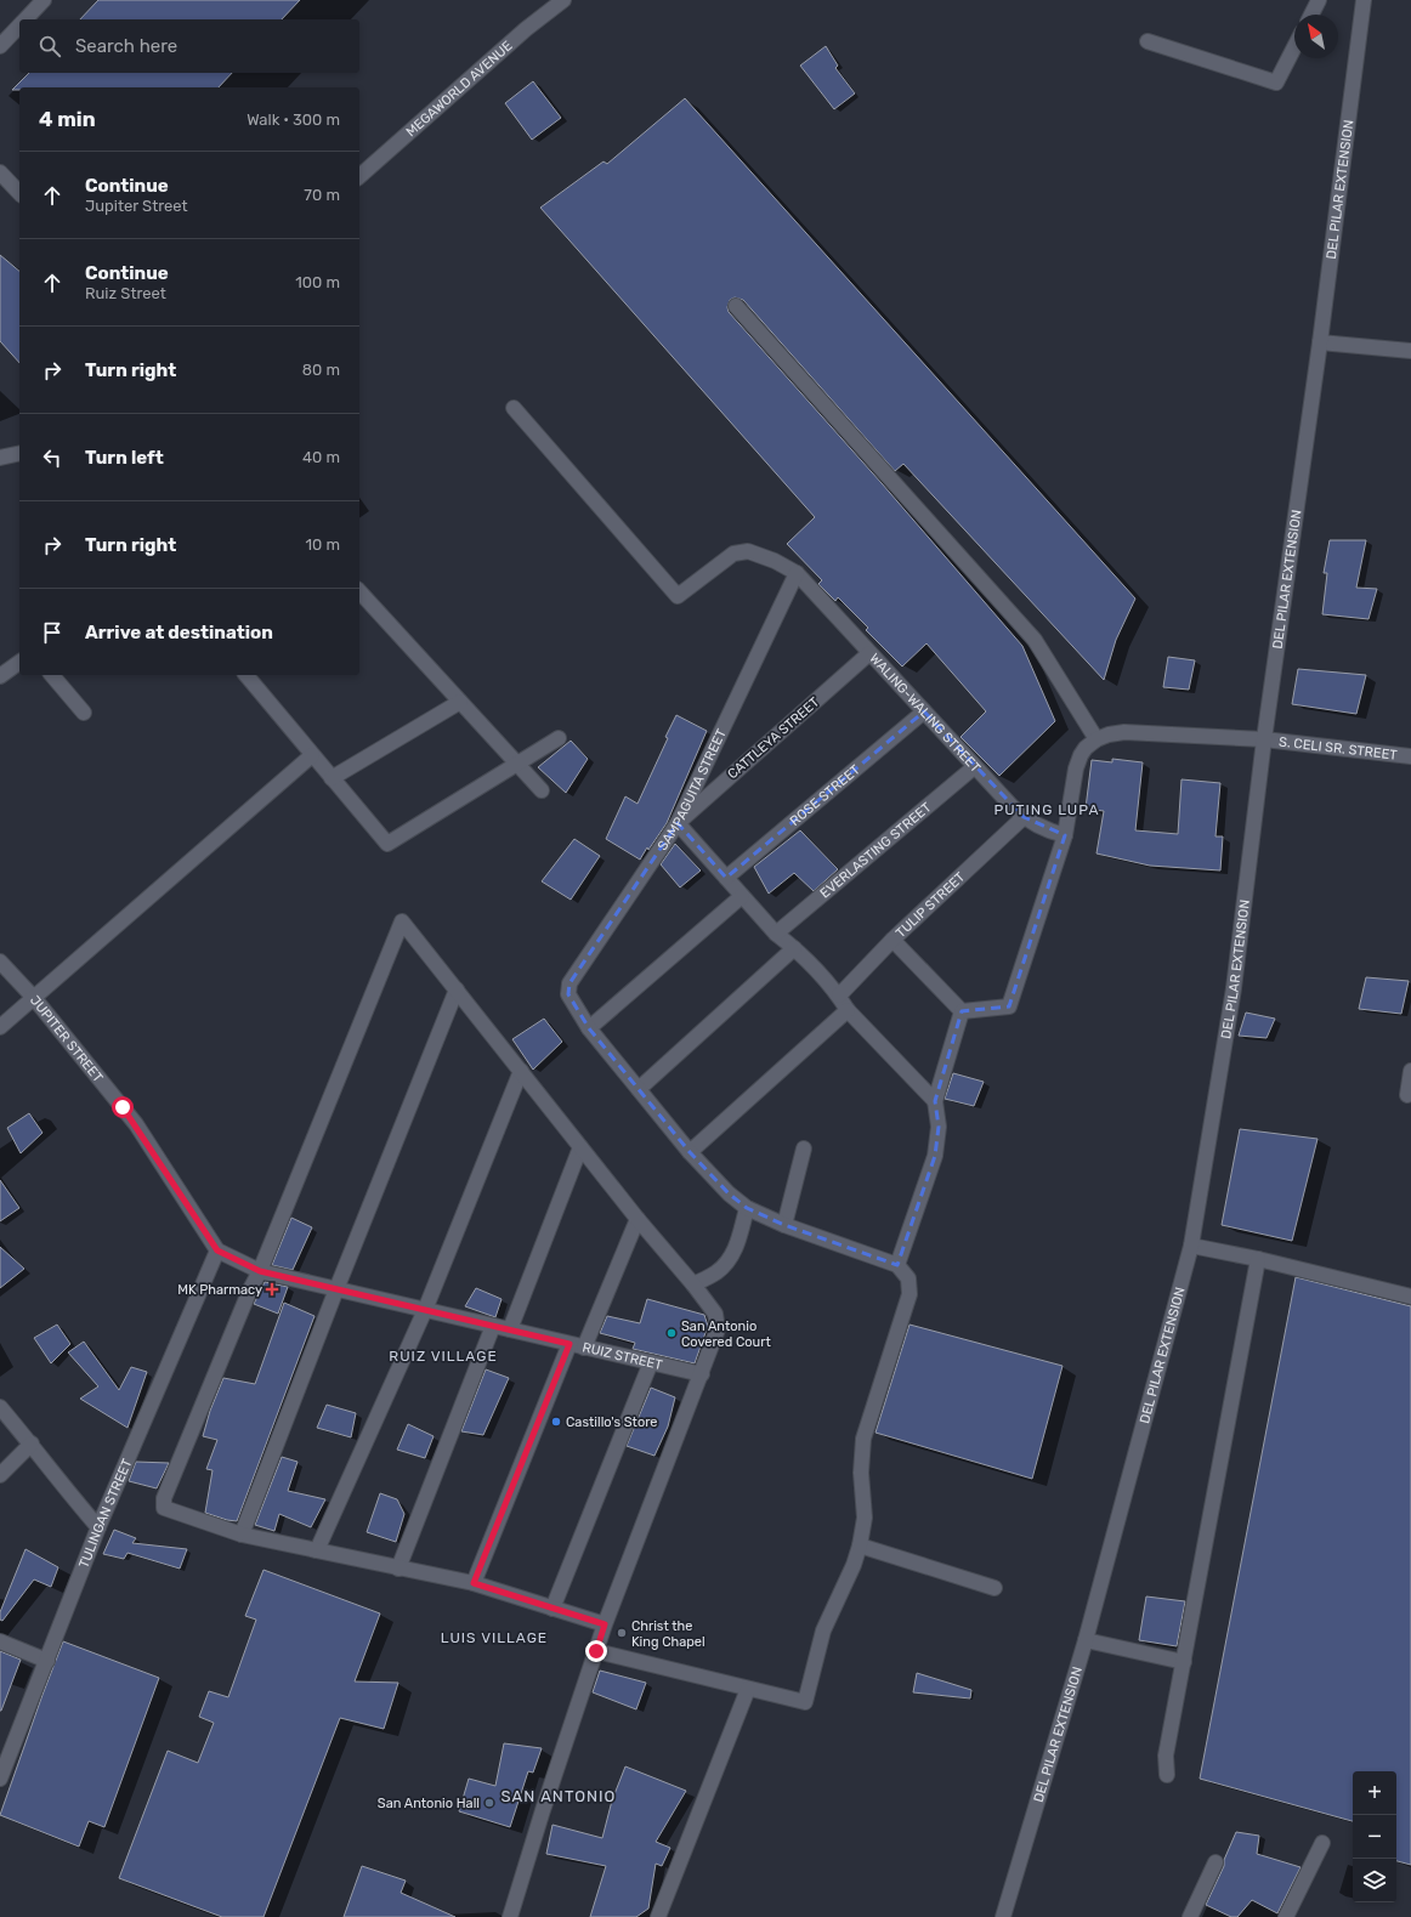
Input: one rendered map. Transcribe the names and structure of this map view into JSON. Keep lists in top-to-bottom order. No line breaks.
{"streets":{"street":["MEGAWORLD AVENUE","DEL PILAR EXTENSION","WALING-WALING STREET","CATTLEYA STREET","S. CELI SR. STREET","SAMPAGUITA STREET","ROSE STREET","EVERLASTING STREET","TULIP STREET","JUPITER STREET","RUIZ STREET","TULINGAN STREET"]},"crossings":[["DEL PILAR EXTENSION","S. CELI SR. STREET"],["WALING-WALING STREET","CATTLEYA STREET"],["WALING-WALING STREET","SAMPAGUITA STREET"],["WALING-WALING STREET","ROSE STREET"],["WALING-WALING STREET","EVERLASTING STREET"],["WALING-WALING STREET","TULIP STREET"],["CATTLEYA STREET","SAMPAGUITA STREET"],["JUPITER STREET","TULINGAN STREET"]],"districts":["PUTING LUPA","RUIZ VILLAGE","LUIS VILLAGE","SAN ANTONIO"],"places":{"health":["MK Pharmacy"],"other":["San Antonio Covered Court","Castillo's Store","Christ the King Chapel","San Antonio Hall"]},"north":"top left","page":{"search":"Search here","heading":["4 min","Walk · 300 m"],"list":[["Continue","Jupiter Street","70 m"],["Continue","Ruiz Street","100 m"],["Turn right","80 m"],["Turn left","40 m"],["Turn right","10 m"],"Arrive at destination"],"map_buttons":["+","−"]}}
